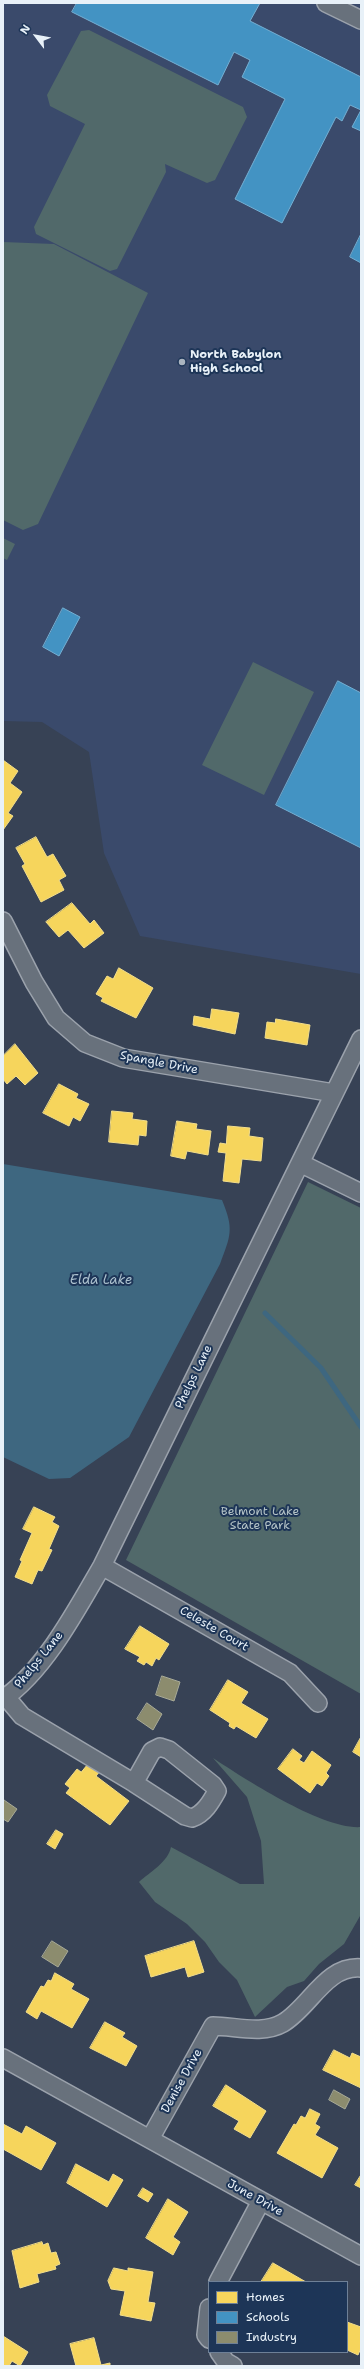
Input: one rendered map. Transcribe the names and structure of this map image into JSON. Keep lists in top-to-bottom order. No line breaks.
{"streets":{"street":["Spangle Drive","Phelps Lane","Celeste Court","Denise Drive","June Drive"]},"crossings":[["Spangle Drive","Phelps Lane"],["Phelps Lane","Celeste Court"],["Denise Drive","June Drive"]],"water":["Elda Lake"],"parks":["Belmont Lake State Park"],"places":["North Babylon High School"],"legend":["Homes","Schools","Industry"],"north":"top left"}
